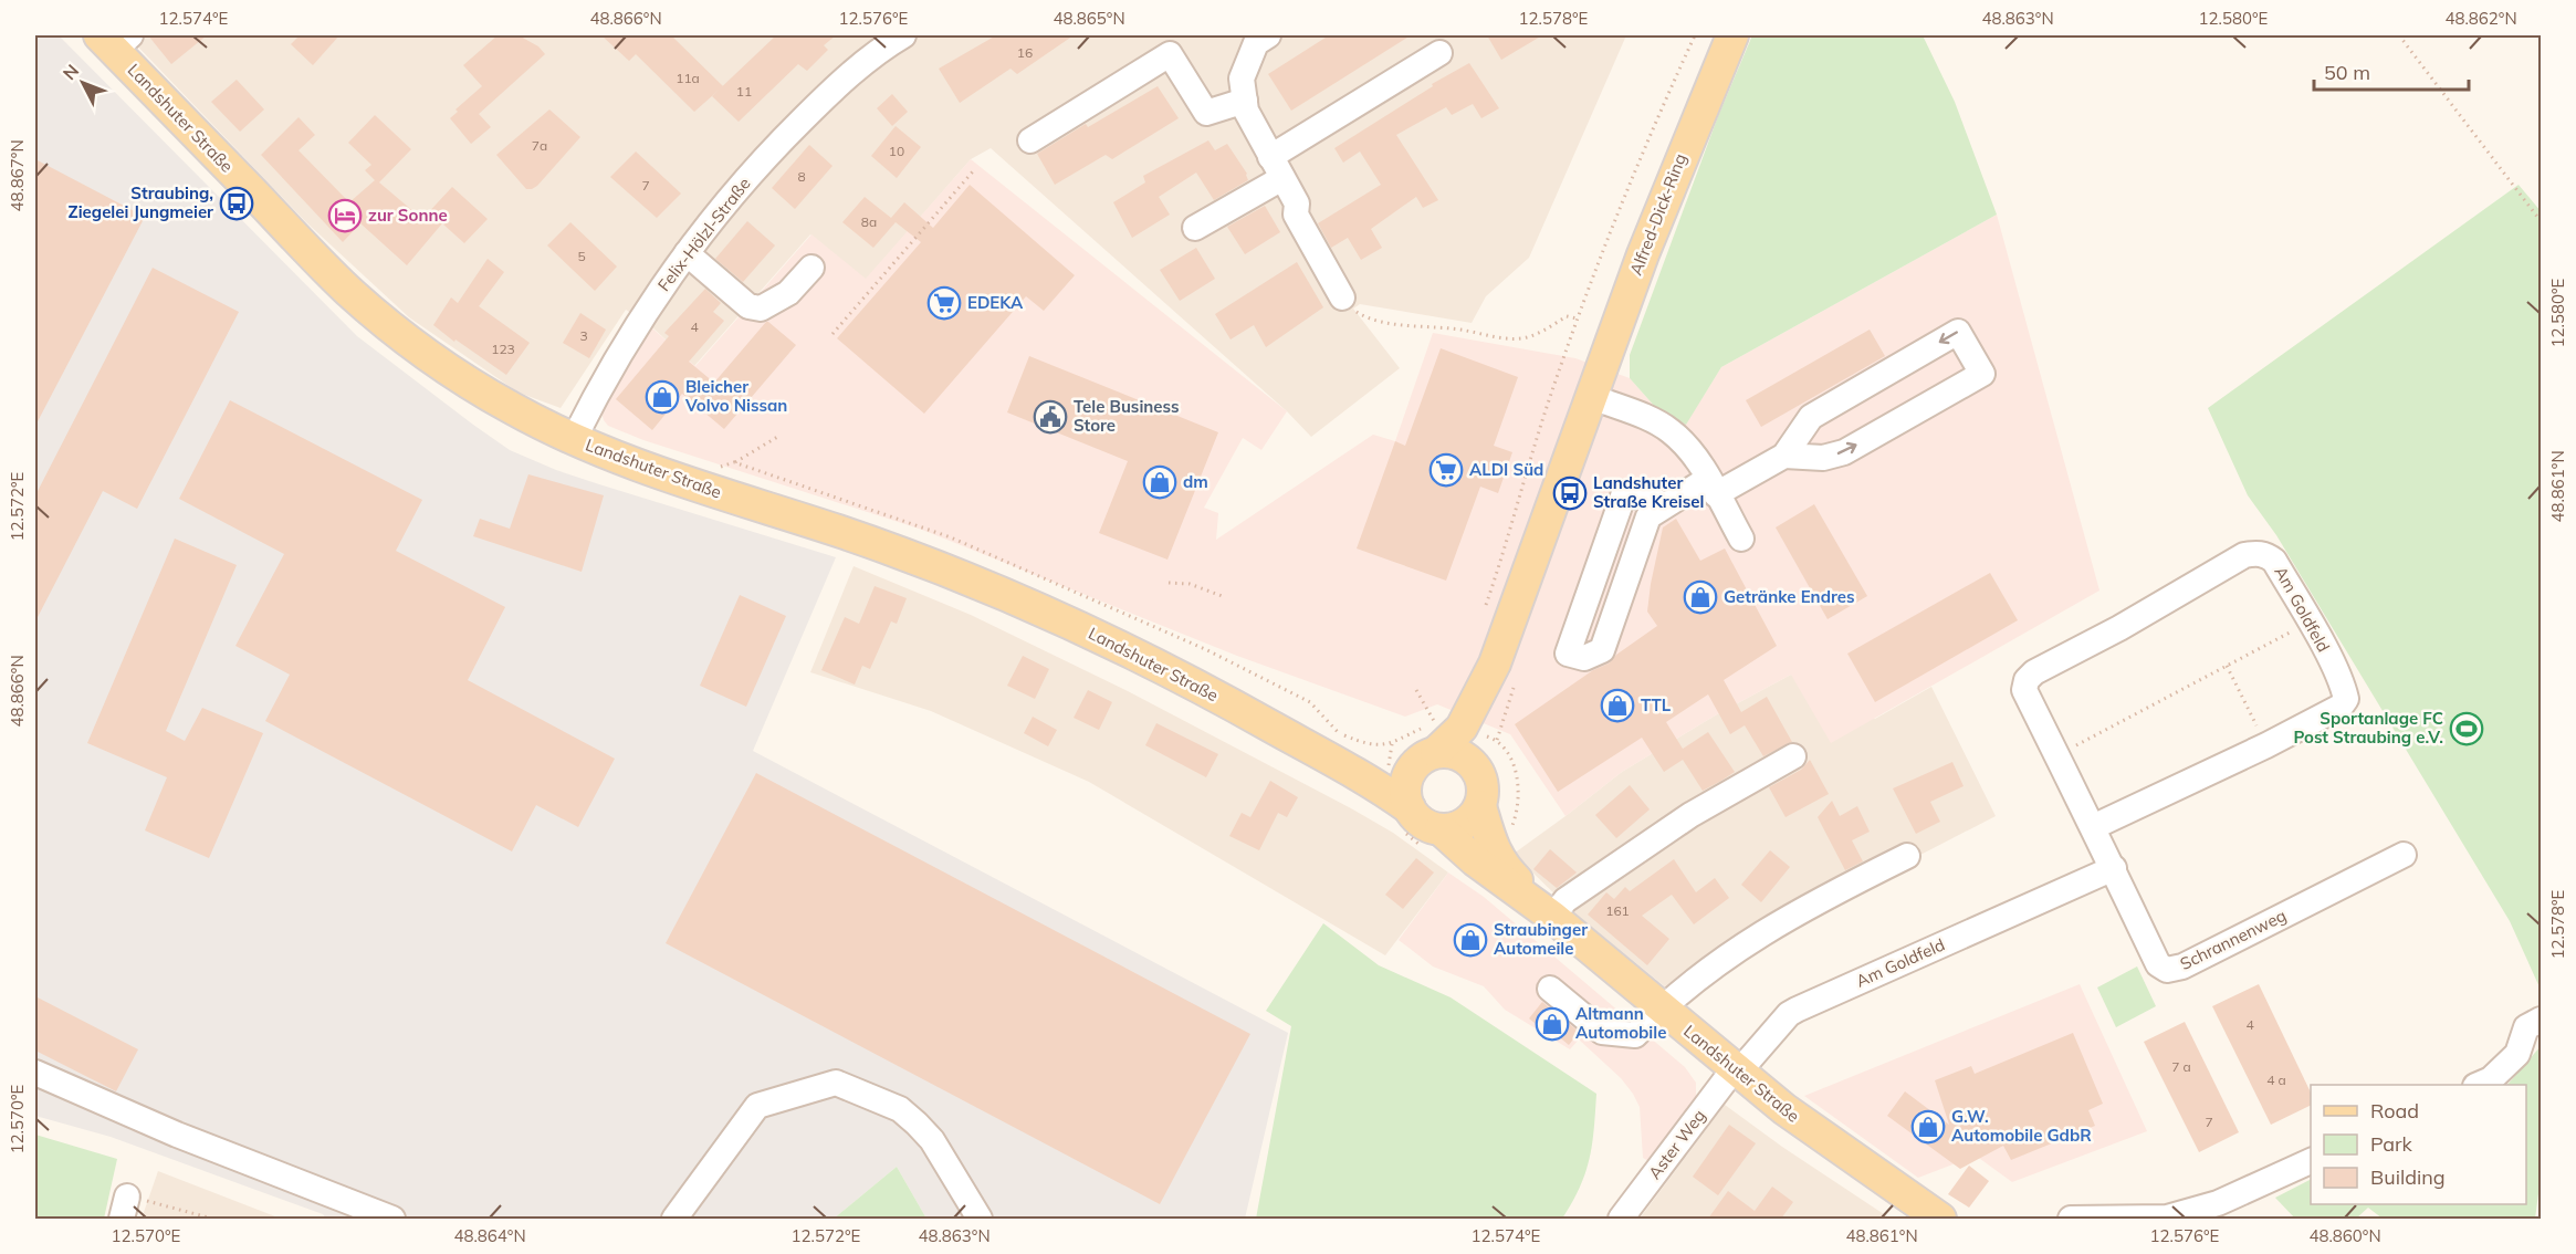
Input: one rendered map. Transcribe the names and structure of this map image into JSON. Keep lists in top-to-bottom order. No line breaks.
{"streets":{"main road":["Landshuter Straße","Alfred-Dick-Ring"],"street":["Felix-Hölzl-Straße","Am Goldfeld","Schrannenweg","Aster Weg"]},"crossings":[["Landshuter Straße","Alfred-Dick-Ring"],["Landshuter Straße","Felix-Hölzl-Straße"],["Landshuter Straße","Am Goldfeld"],["Landshuter Straße","Aster Weg"],["Am Goldfeld","Schrannenweg"],["Am Goldfeld","Aster Weg"]],"places":{"bus stop":["Straubing, Ziegelei Jungmeier","Landshuter Straße Kreisel"],"hotel":["zur Sonne"],"supermarket":["EDEKA","ALDI Süd"],"shop":["Bleicher Volvo Nissan","dm","Getränke Endres","TTL","Straubinger Automeile","Altmann Automobile","G.W. Automobile GdbR"],"public building":["Tele Business Store"],"sports":["Sportanlage FC Post Straubing e.V."]},"house_numbers":["16","11a","11","7a","10","8","7","8a","5","4","3","123","161","4","7 a","4 a","7"],"legend":["Road","Park","Building"],"scale_bar":"50 m","north":"top left","coordinates":["12.574°E","48.866°N","12.576°E","48.865°N","12.578°E","48.863°N","12.580°E","48.862°N","48.867°N","48.861°N","12.572°E","12.570°E","48.864°N","48.860°N"]}
